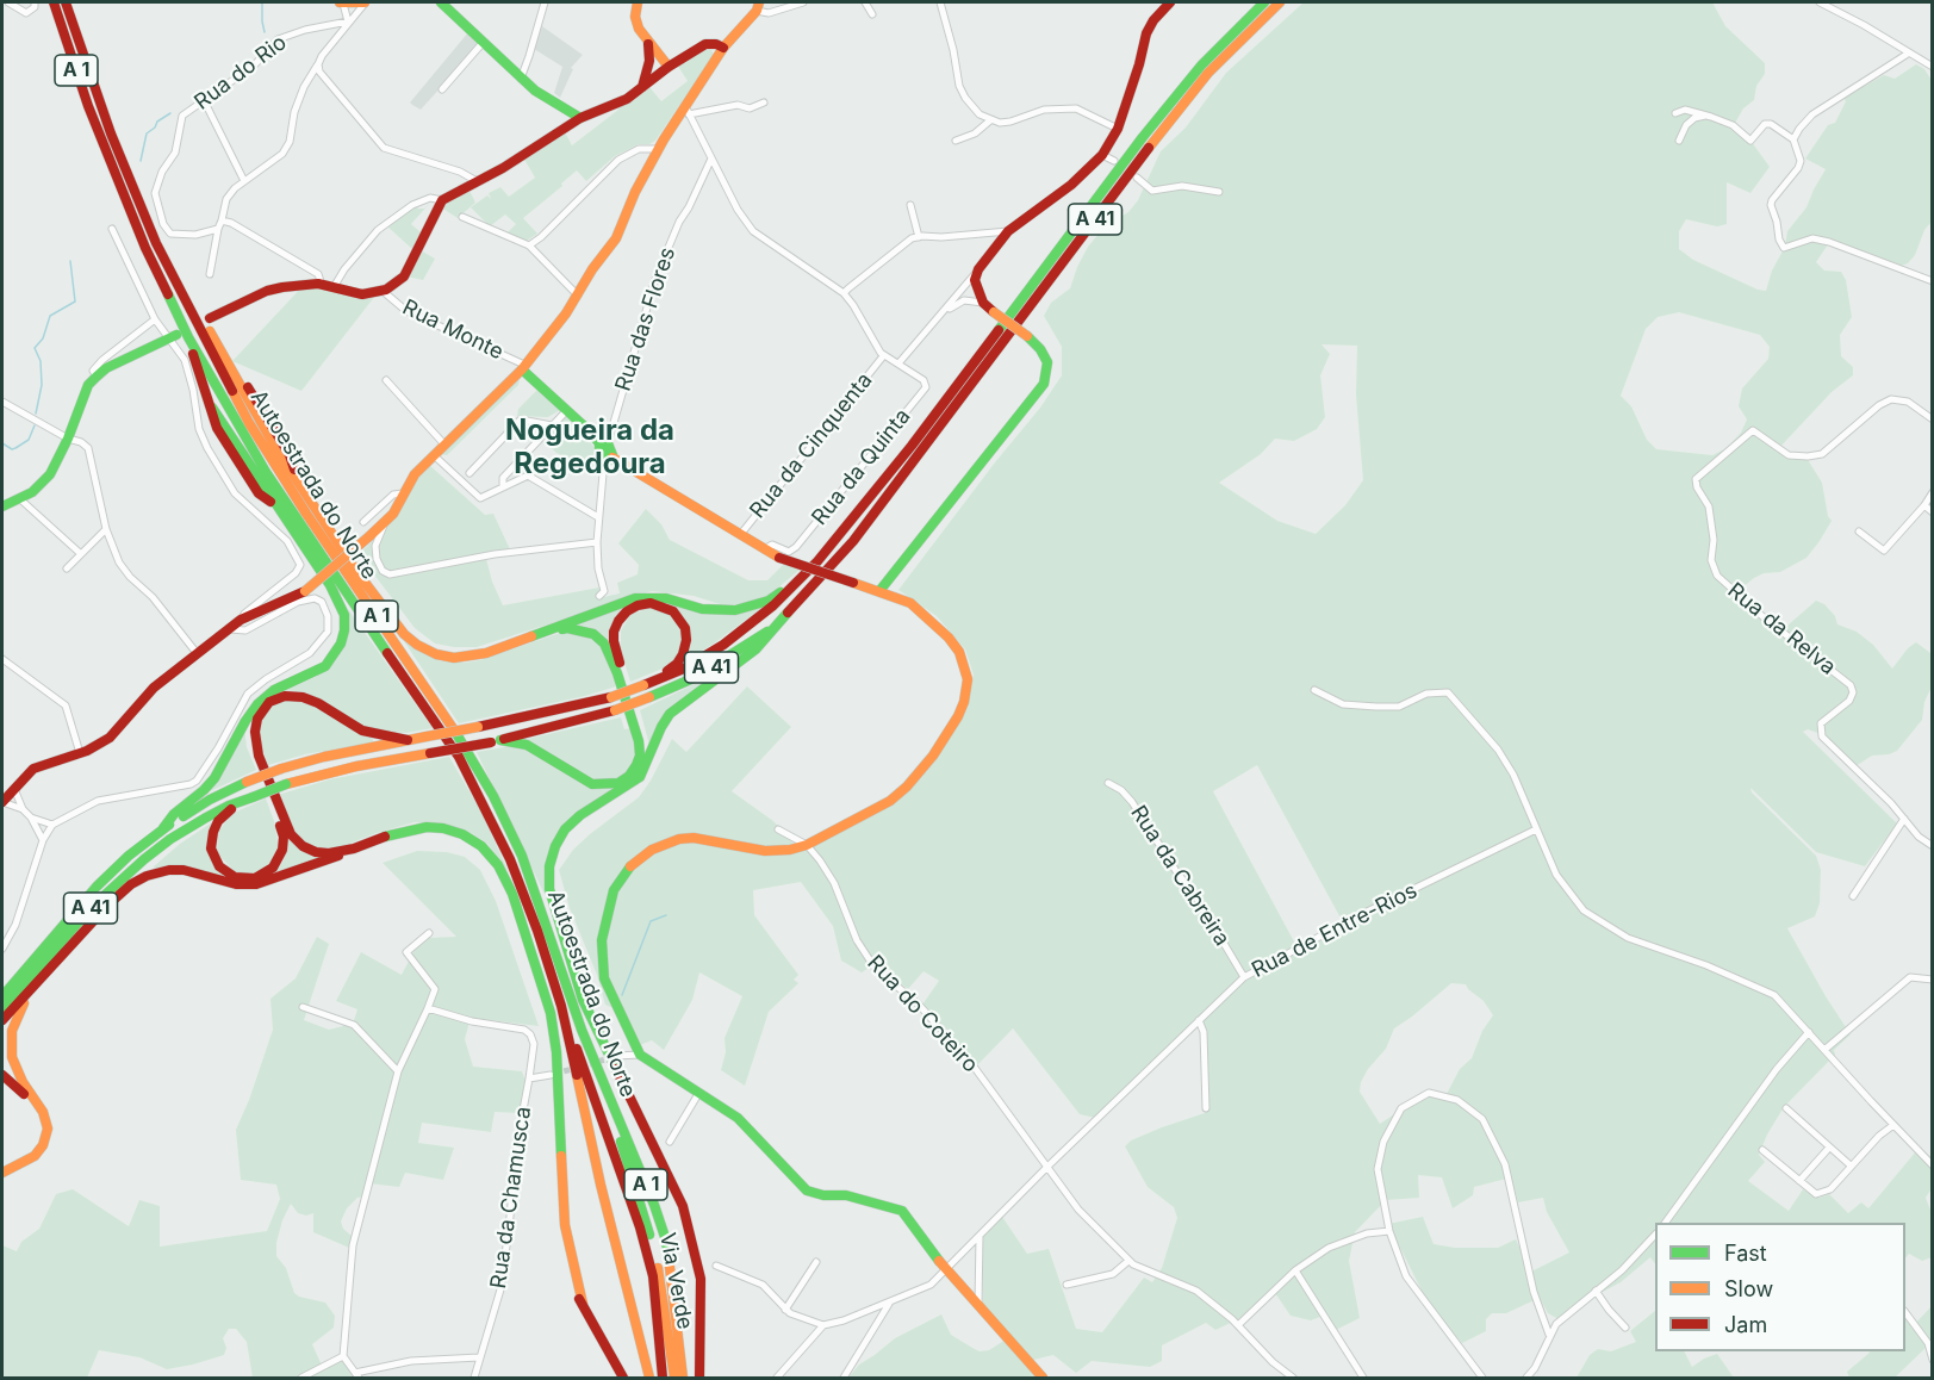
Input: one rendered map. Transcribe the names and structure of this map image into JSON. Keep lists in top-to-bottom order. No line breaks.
{"streets":{"main road":["A 1","A 41","Autoestrada do Norte","Via Verde"],"street":["Rua do Rio","Rua das Flores","Rua Monte","Rua da Cinquenta","Rua da Quinta","Rua da Relva","Rua da Cabreira","Rua de Entre-Rios","Rua do Coteiro","Rua da Chamusca"]},"crossings":[["Autoestrada do Norte","Via Verde"],["Rua da Cabreira","Rua de Entre-Rios"],["Rua de Entre-Rios","Rua do Coteiro"]],"districts":["Nogueira da Regedoura"],"legend":["Fast","Slow","Jam"]}
